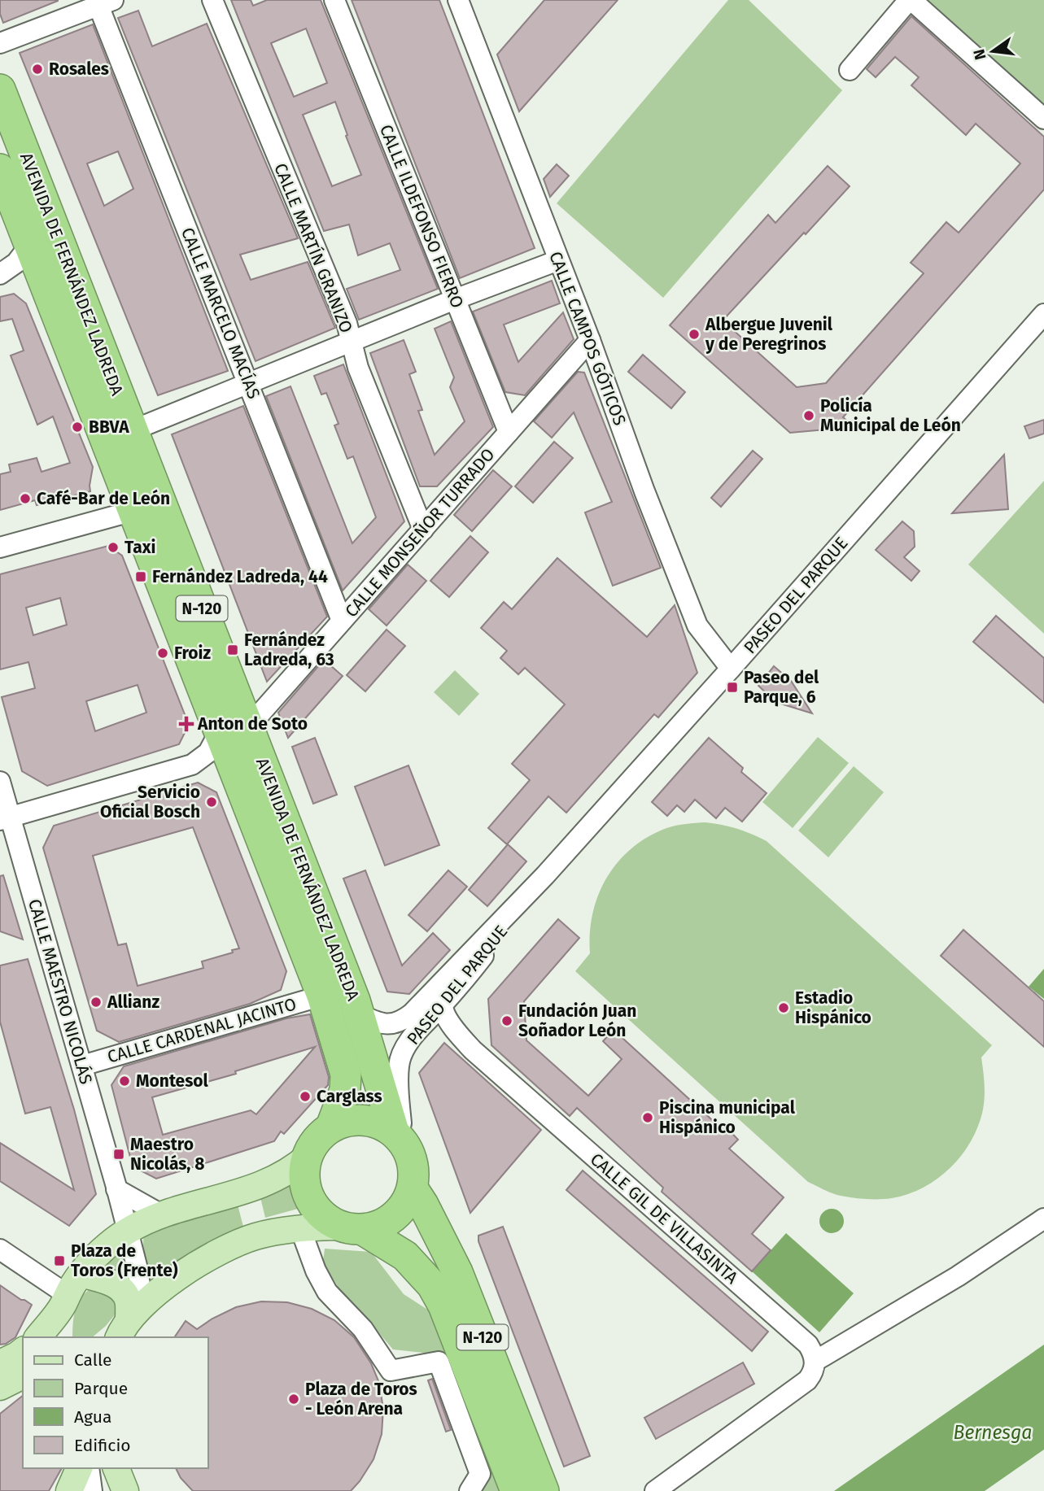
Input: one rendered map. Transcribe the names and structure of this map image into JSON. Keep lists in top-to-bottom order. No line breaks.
{"streets":{"highway":["AVENIDA DE FERNÁNDEZ LADREDA","N-120"],"street":["CALLE ILDEFONSO FIERRO","CALLE MARTÍN GRANIZO","CALLE MARCELO MACÍAS","CALLE CAMPOS GÓTICOS","CALLE MONSEÑOR TURRADO","PASEO DEL PARQUE","CALLE MAESTRO NICOLÁS","CALLE CARDENAL JACINTO","CALLE GIL DE VILLASINTA"]},"crossings":[["CALLE ILDEFONSO FIERRO","CALLE MONSEÑOR TURRADO"],["CALLE MARTÍN GRANIZO","CALLE MONSEÑOR TURRADO"],["AVENIDA DE FERNÁNDEZ LADREDA","CALLE MONSEÑOR TURRADO"],["AVENIDA DE FERNÁNDEZ LADREDA","PASEO DEL PARQUE"],["AVENIDA DE FERNÁNDEZ LADREDA","N-120"],["AVENIDA DE FERNÁNDEZ LADREDA","CALLE CARDENAL JACINTO"],["CALLE MARCELO MACÍAS","CALLE MONSEÑOR TURRADO"],["CALLE CAMPOS GÓTICOS","CALLE MONSEÑOR TURRADO"],["CALLE CAMPOS GÓTICOS","PASEO DEL PARQUE"],["PASEO DEL PARQUE","N-120"],["PASEO DEL PARQUE","CALLE GIL DE VILLASINTA"],["CALLE MAESTRO NICOLÁS","CALLE CARDENAL JACINTO"]],"water":["Bernesga"],"places":{"other":["Rosales","Albergue Juvenil y de Peregrinos","Policía Municipal de León","BBVA","Café-Bar de León","Taxi","Froiz","Servicio Oficial Bosch","Allianz","Estadio Hispánico","Fundación Juan Soñador León","Montesol","Carglass","Piscina municipal Hispánico","Plaza de Toros - León Arena"],"transit":["Fernández Ladreda, 44","Fernández Ladreda, 63","Paseo del Parque, 6","Maestro Nicolás, 8","Plaza de Toros (Frente)"],"health":["Anton de Soto"]},"legend":["Calle","Parque","Agua","Edificio"],"north":"left"}
